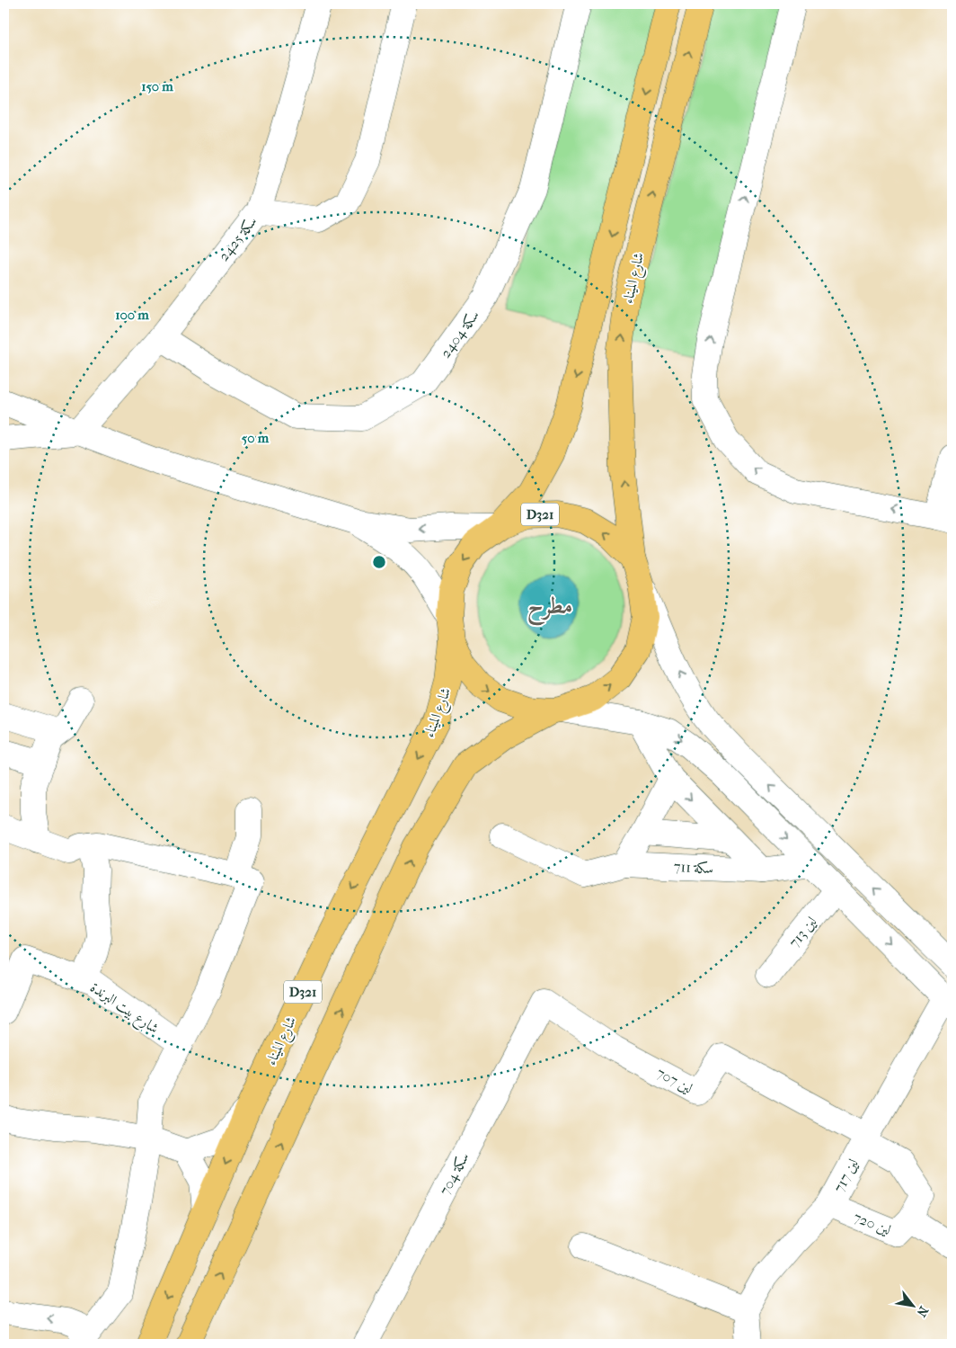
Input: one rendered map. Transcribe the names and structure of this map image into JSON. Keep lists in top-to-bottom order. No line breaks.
{"streets":{"main road":["شارع الميناء","D321"],"street":["سكة 2425","سكة 2404","711 سكة","713 لين","شارع بيت البرندة","لين 707","سكة 704","لين 717","720 لين"]},"crossings":[["سكة 2425","سكة 2404"],["شارع الميناء","D321"],["لين 707","سكة 704"],["لين 707","لين 717"],["لين 707","720 لين"],["لين 717","720 لين"]],"districts":["مطرح"],"north":"bottom right","rings":["150 m","100 m","50 m"]}
